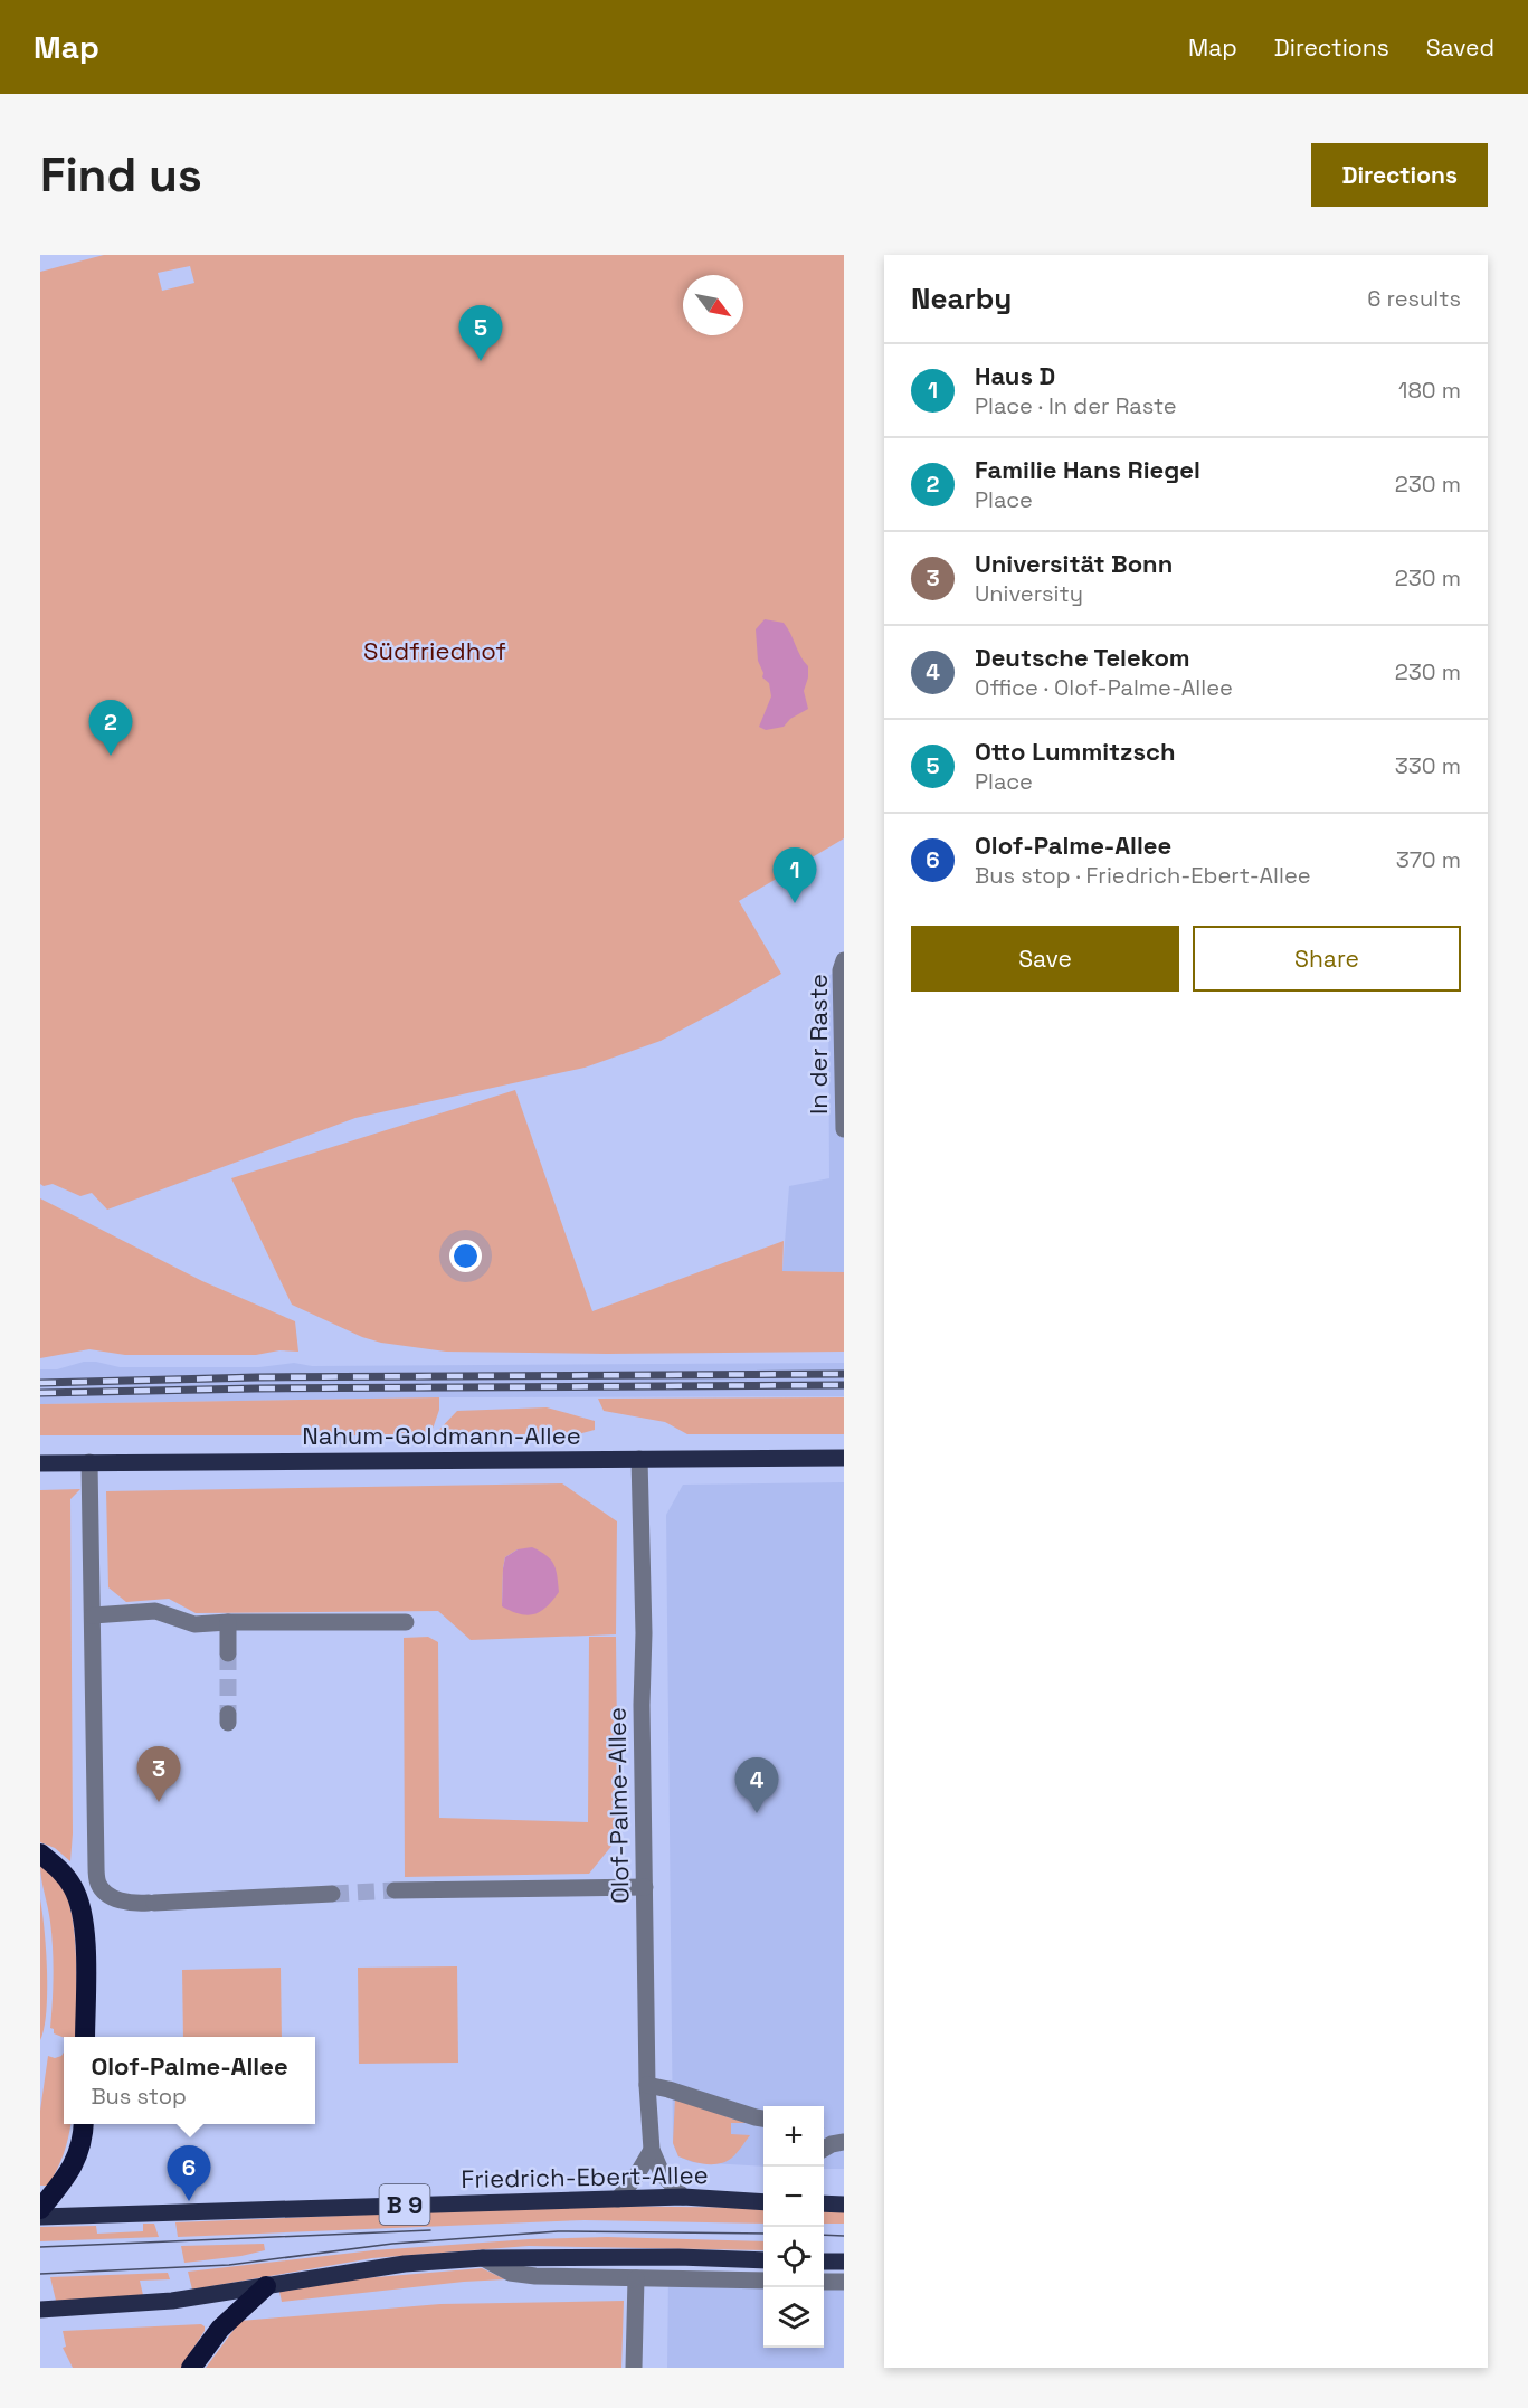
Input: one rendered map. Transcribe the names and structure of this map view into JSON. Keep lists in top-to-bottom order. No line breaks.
{"streets":{"main road":["Nahum-Goldmann-Allee","Friedrich-Ebert-Allee","B 9"],"street":["In der Raste","Olof-Palme-Allee"]},"crossings":[["Nahum-Goldmann-Allee","Olof-Palme-Allee"],["Olof-Palme-Allee","Friedrich-Ebert-Allee"]],"parks":["Südfriedhof"],"north":"bottom right","page":{"header":"Map","nav":["Map","Directions","Saved"],"buttons":["Directions",["Save","Share"]],"title":"Find us","heading":["Nearby","6 results"],"pins":["5","2","1","3","4","6"],"list":[{"mark":"1","name":"Haus D","note":"Place · In der Raste","value":"180 m"},{"mark":"2","name":"Familie Hans Riegel","note":"Place","value":"230 m"},{"mark":"3","name":"Universität Bonn","note":"University","value":"230 m"},{"mark":"4","name":"Deutsche Telekom","note":"Office · Olof-Palme-Allee","value":"230 m"},{"mark":"5","name":"Otto Lummitzsch","note":"Place","value":"330 m"},{"mark":"6","name":"Olof-Palme-Allee","note":"Bus stop · Friedrich-Ebert-Allee","value":"370 m"}],"popup":["Olof-Palme-Allee","Bus stop"],"map_buttons":["+","−"]}}
